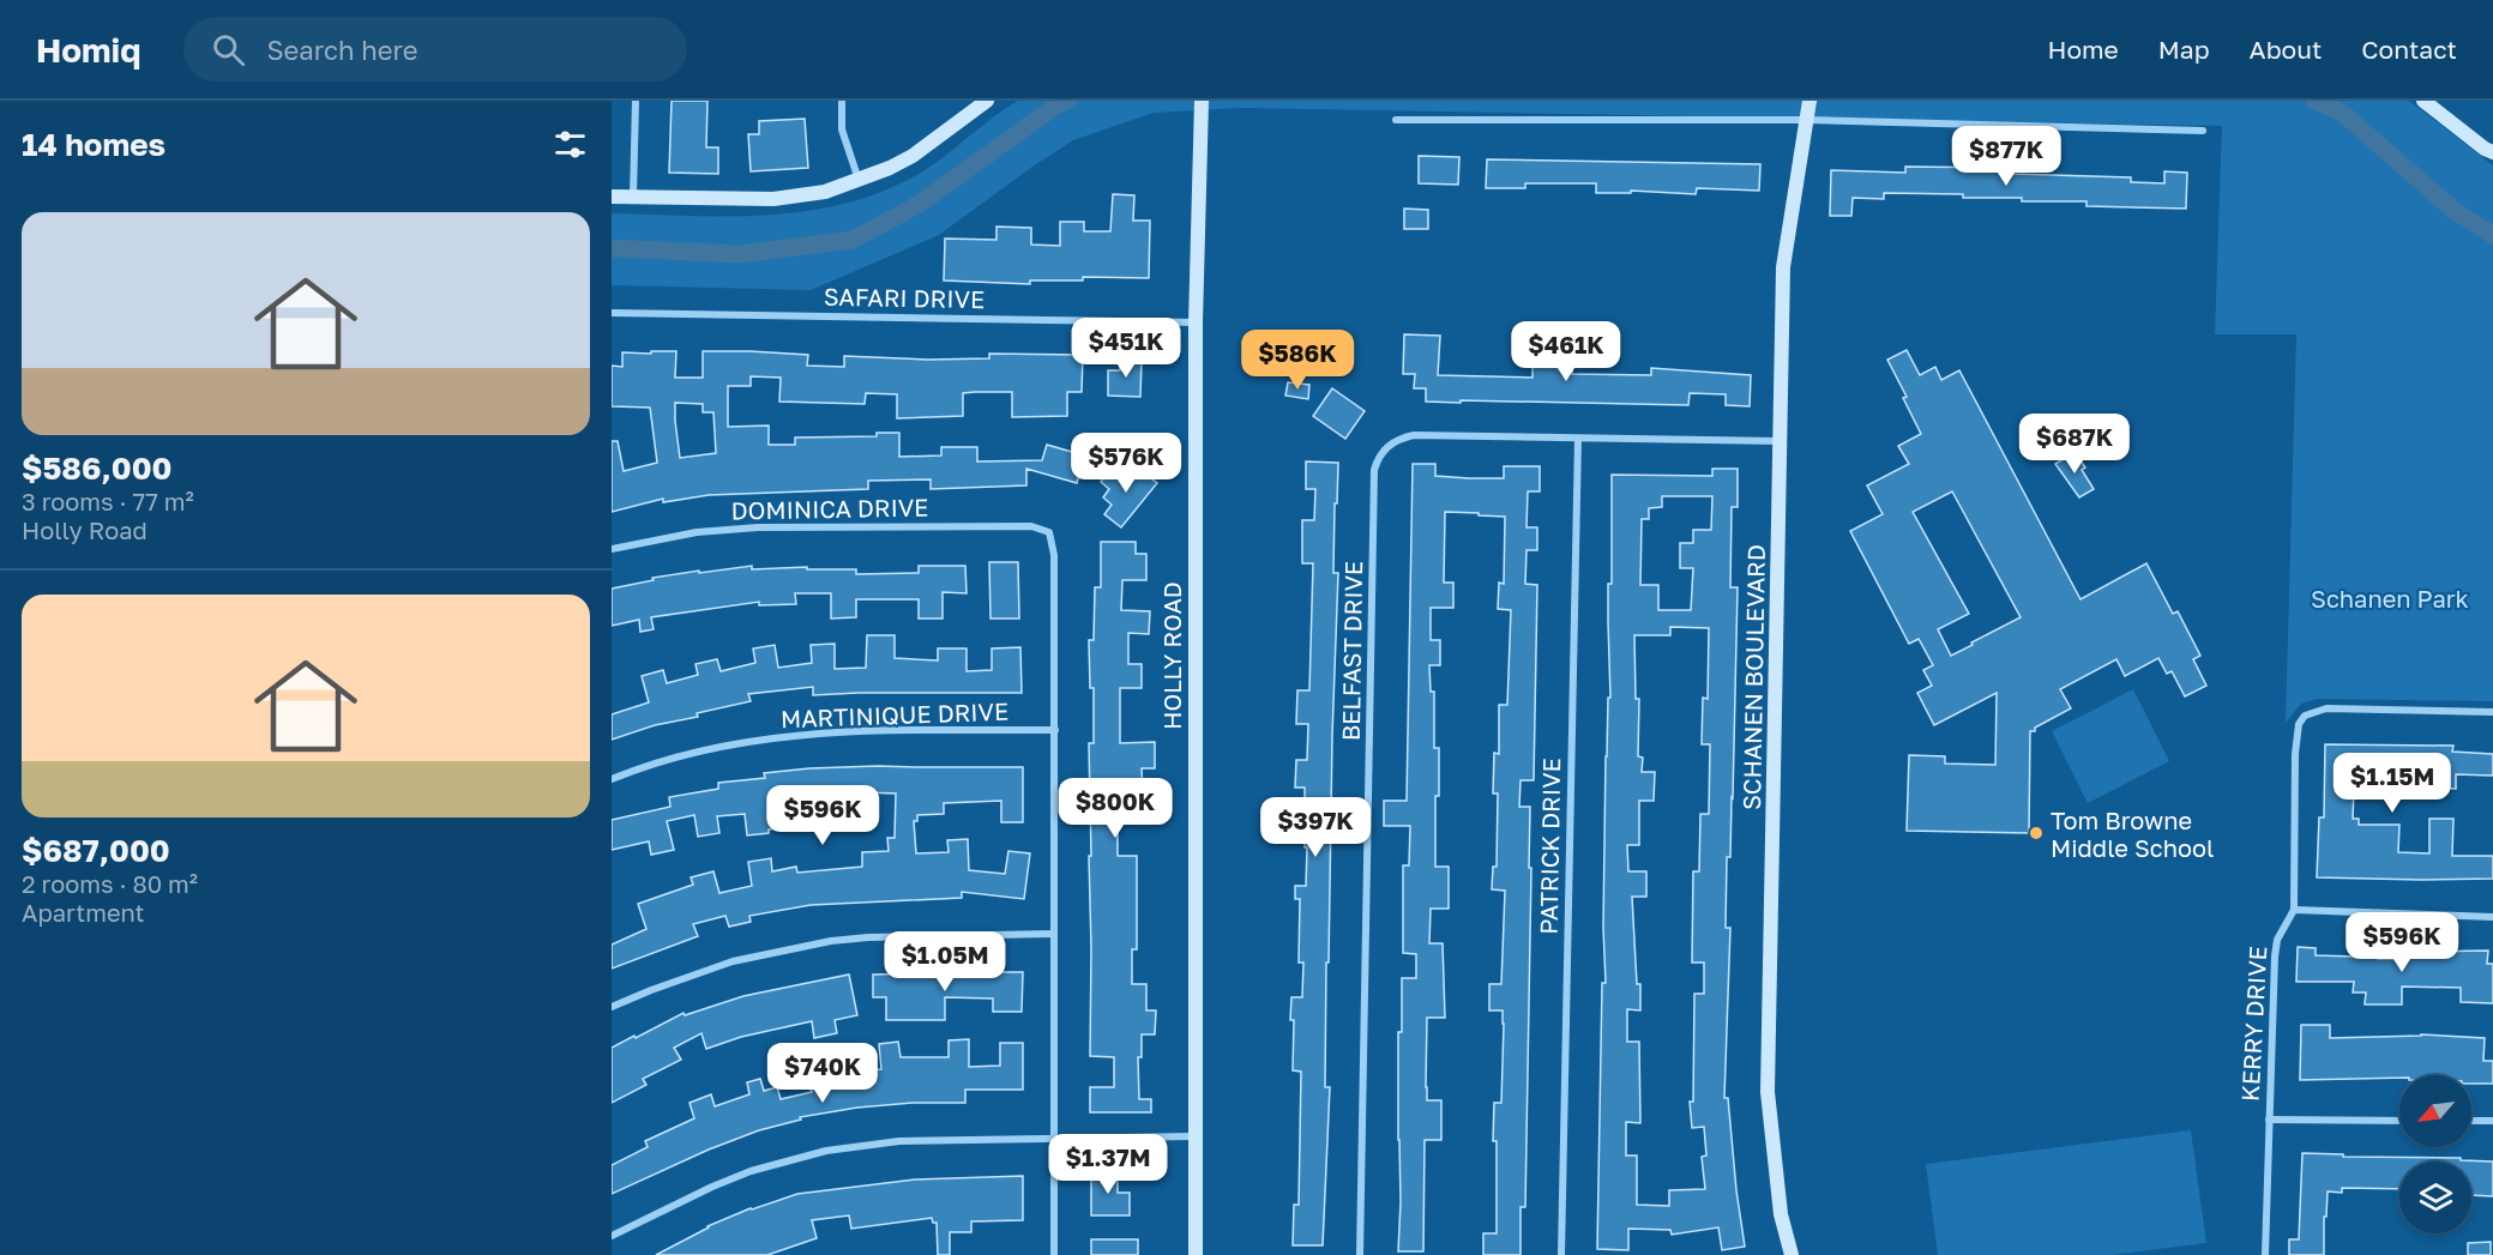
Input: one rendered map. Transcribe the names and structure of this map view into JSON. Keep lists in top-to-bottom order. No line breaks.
{"streets":{"street":["SAFARI DRIVE","DOMINICA DRIVE","BELFAST DRIVE","HOLLY ROAD","SCHANEN BOULEVARD","MARTINIQUE DRIVE","PATRICK DRIVE","KERRY DRIVE"]},"crossings":[["SAFARI DRIVE","HOLLY ROAD"],["DOMINICA DRIVE","MARTINIQUE DRIVE"],["BELFAST DRIVE","SCHANEN BOULEVARD"],["BELFAST DRIVE","PATRICK DRIVE"]],"parks":["Schanen Park"],"places":["Tom Browne Middle School"],"north":"bottom left","page":{"header":"Homiq","search":"Search here","nav":["Home","Map","About","Contact"],"heading":"14 homes","price":["$877K","$451K","$461K","$586K","$687K","$576K","$1.15M","$800K","$596K","$397K","$596K","$1.05M","$740K","$1.37M"],"list":[{"name":"$586,000","note":"3 rooms · 77 m² · Holly Road"},{"name":"$687,000","note":"2 rooms · 80 m² · Apartment"}]}}
